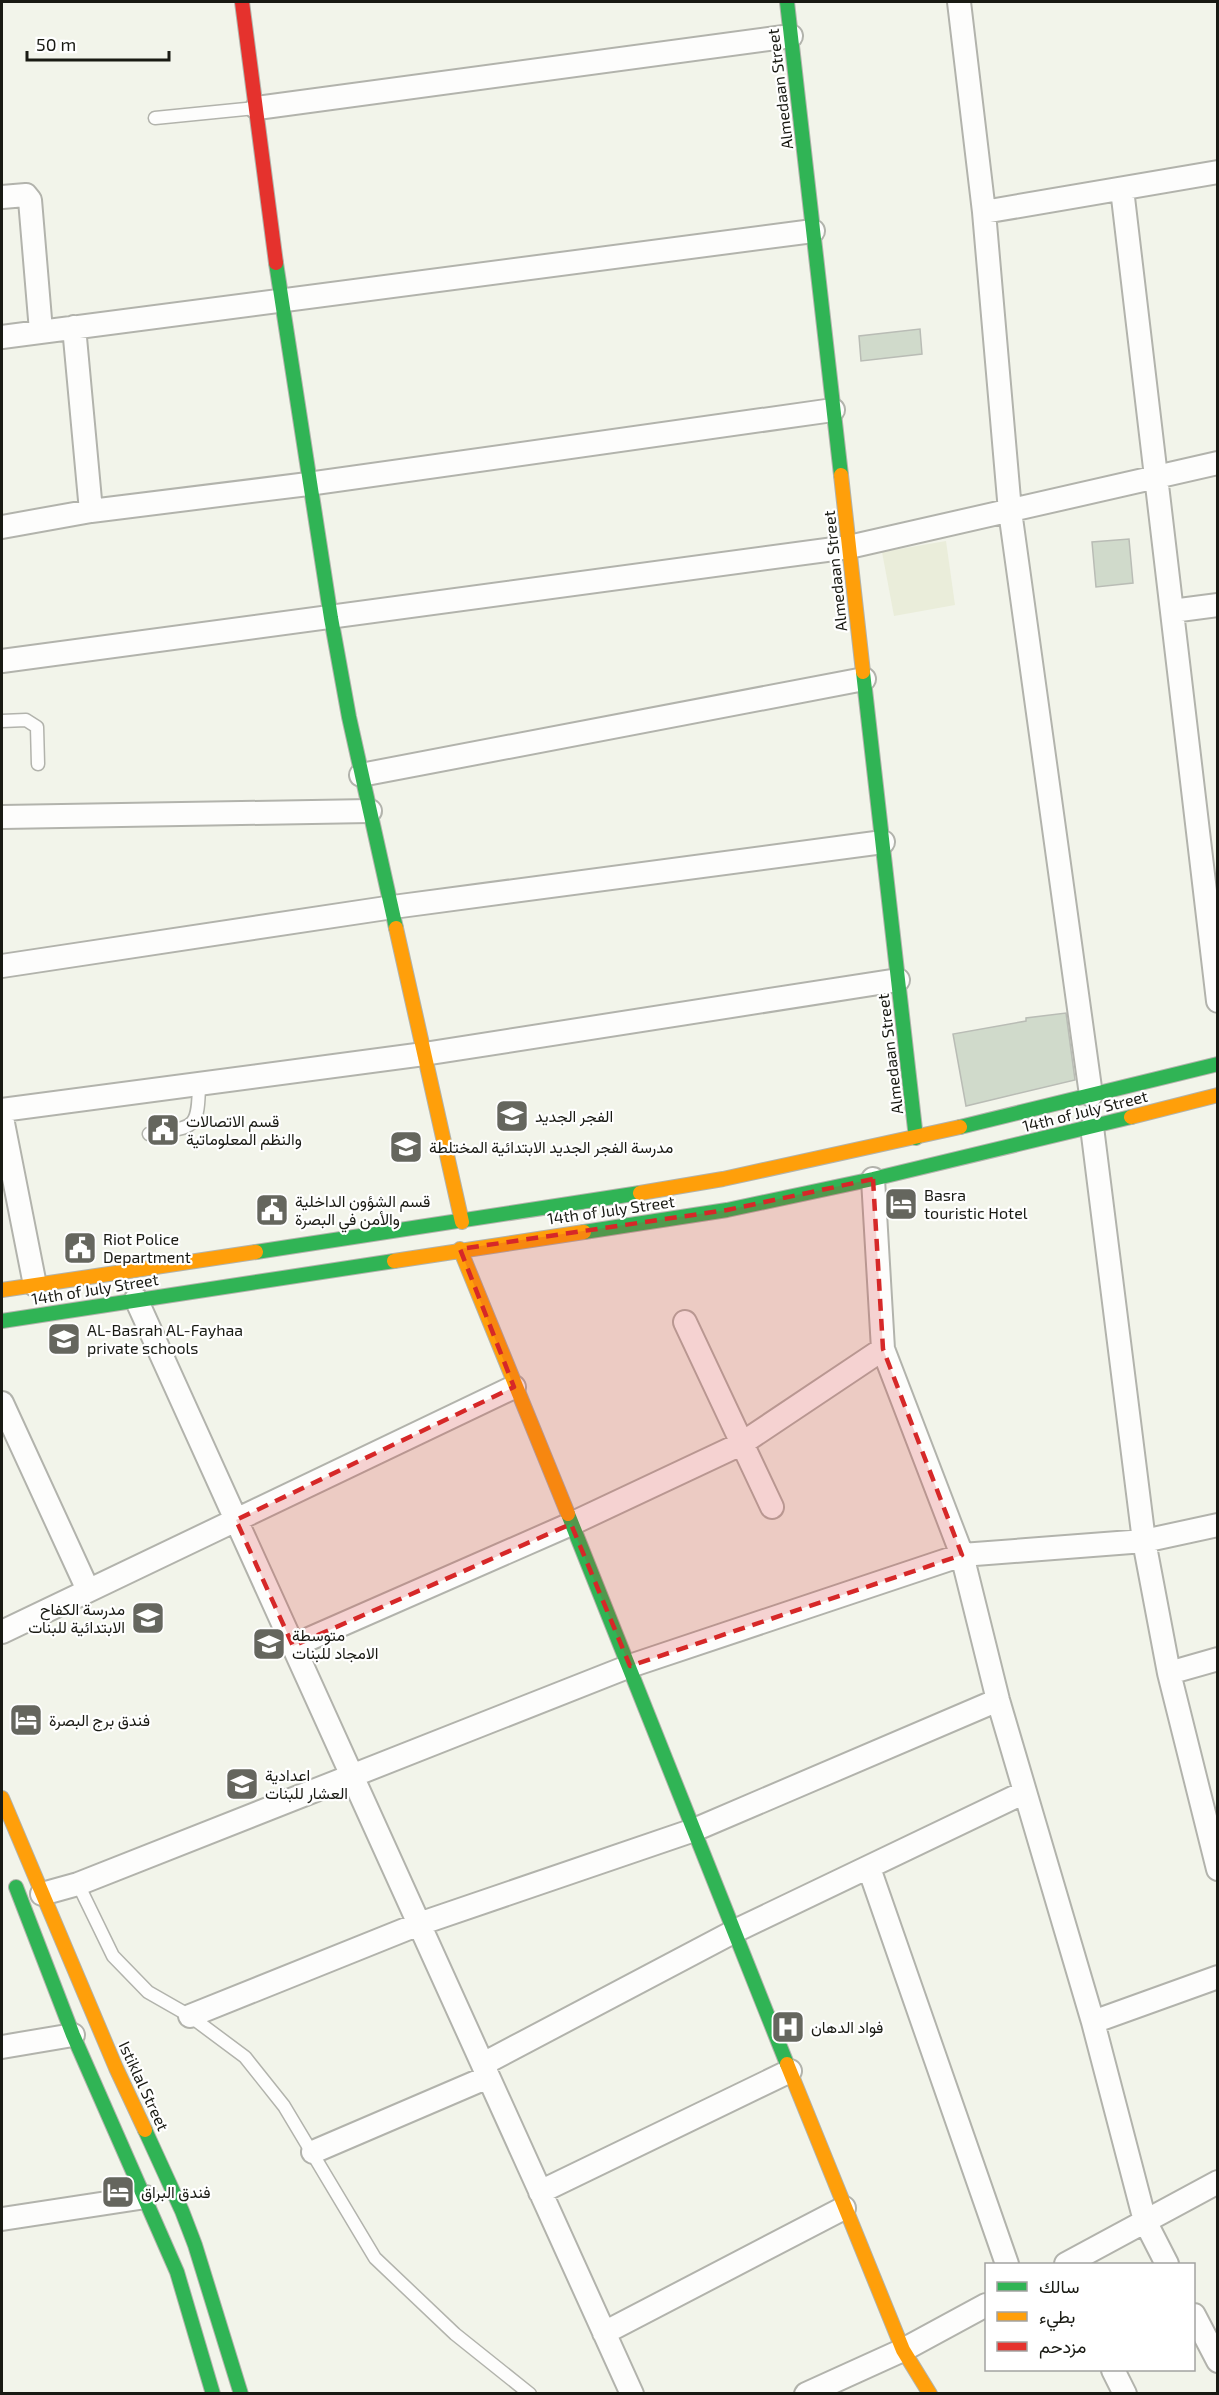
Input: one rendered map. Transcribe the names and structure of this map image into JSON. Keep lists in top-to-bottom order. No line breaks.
{"streets":{"main road":["Almedaan Street","14th of July Street","Istiklal Street"]},"crossings":[["Almedaan Street","14th of July Street"]],"places":{"school or university":["الفجر الجديد","مدرسة الفجر الجديد الابتدائية المختلطة","AL-Basrah AL-Fayhaa private schools","مدرسة الكفاح الابتدائية للبنات","متوسطة الامجاد للبنات","اعدادية العشار للبنات"],"public building":["قسم الاتصالات والنظم المعلوماتية","قسم الشؤون الداخلية والأمن في البصرة","Riot Police Department"],"hotel":["Basra touristic Hotel","فندق برج البصرة","فندق البراق"],"hospital":["فواد الدهان"]},"legend":["سالك","بطيء","مزدحم"],"scale_bar":"50 m"}
